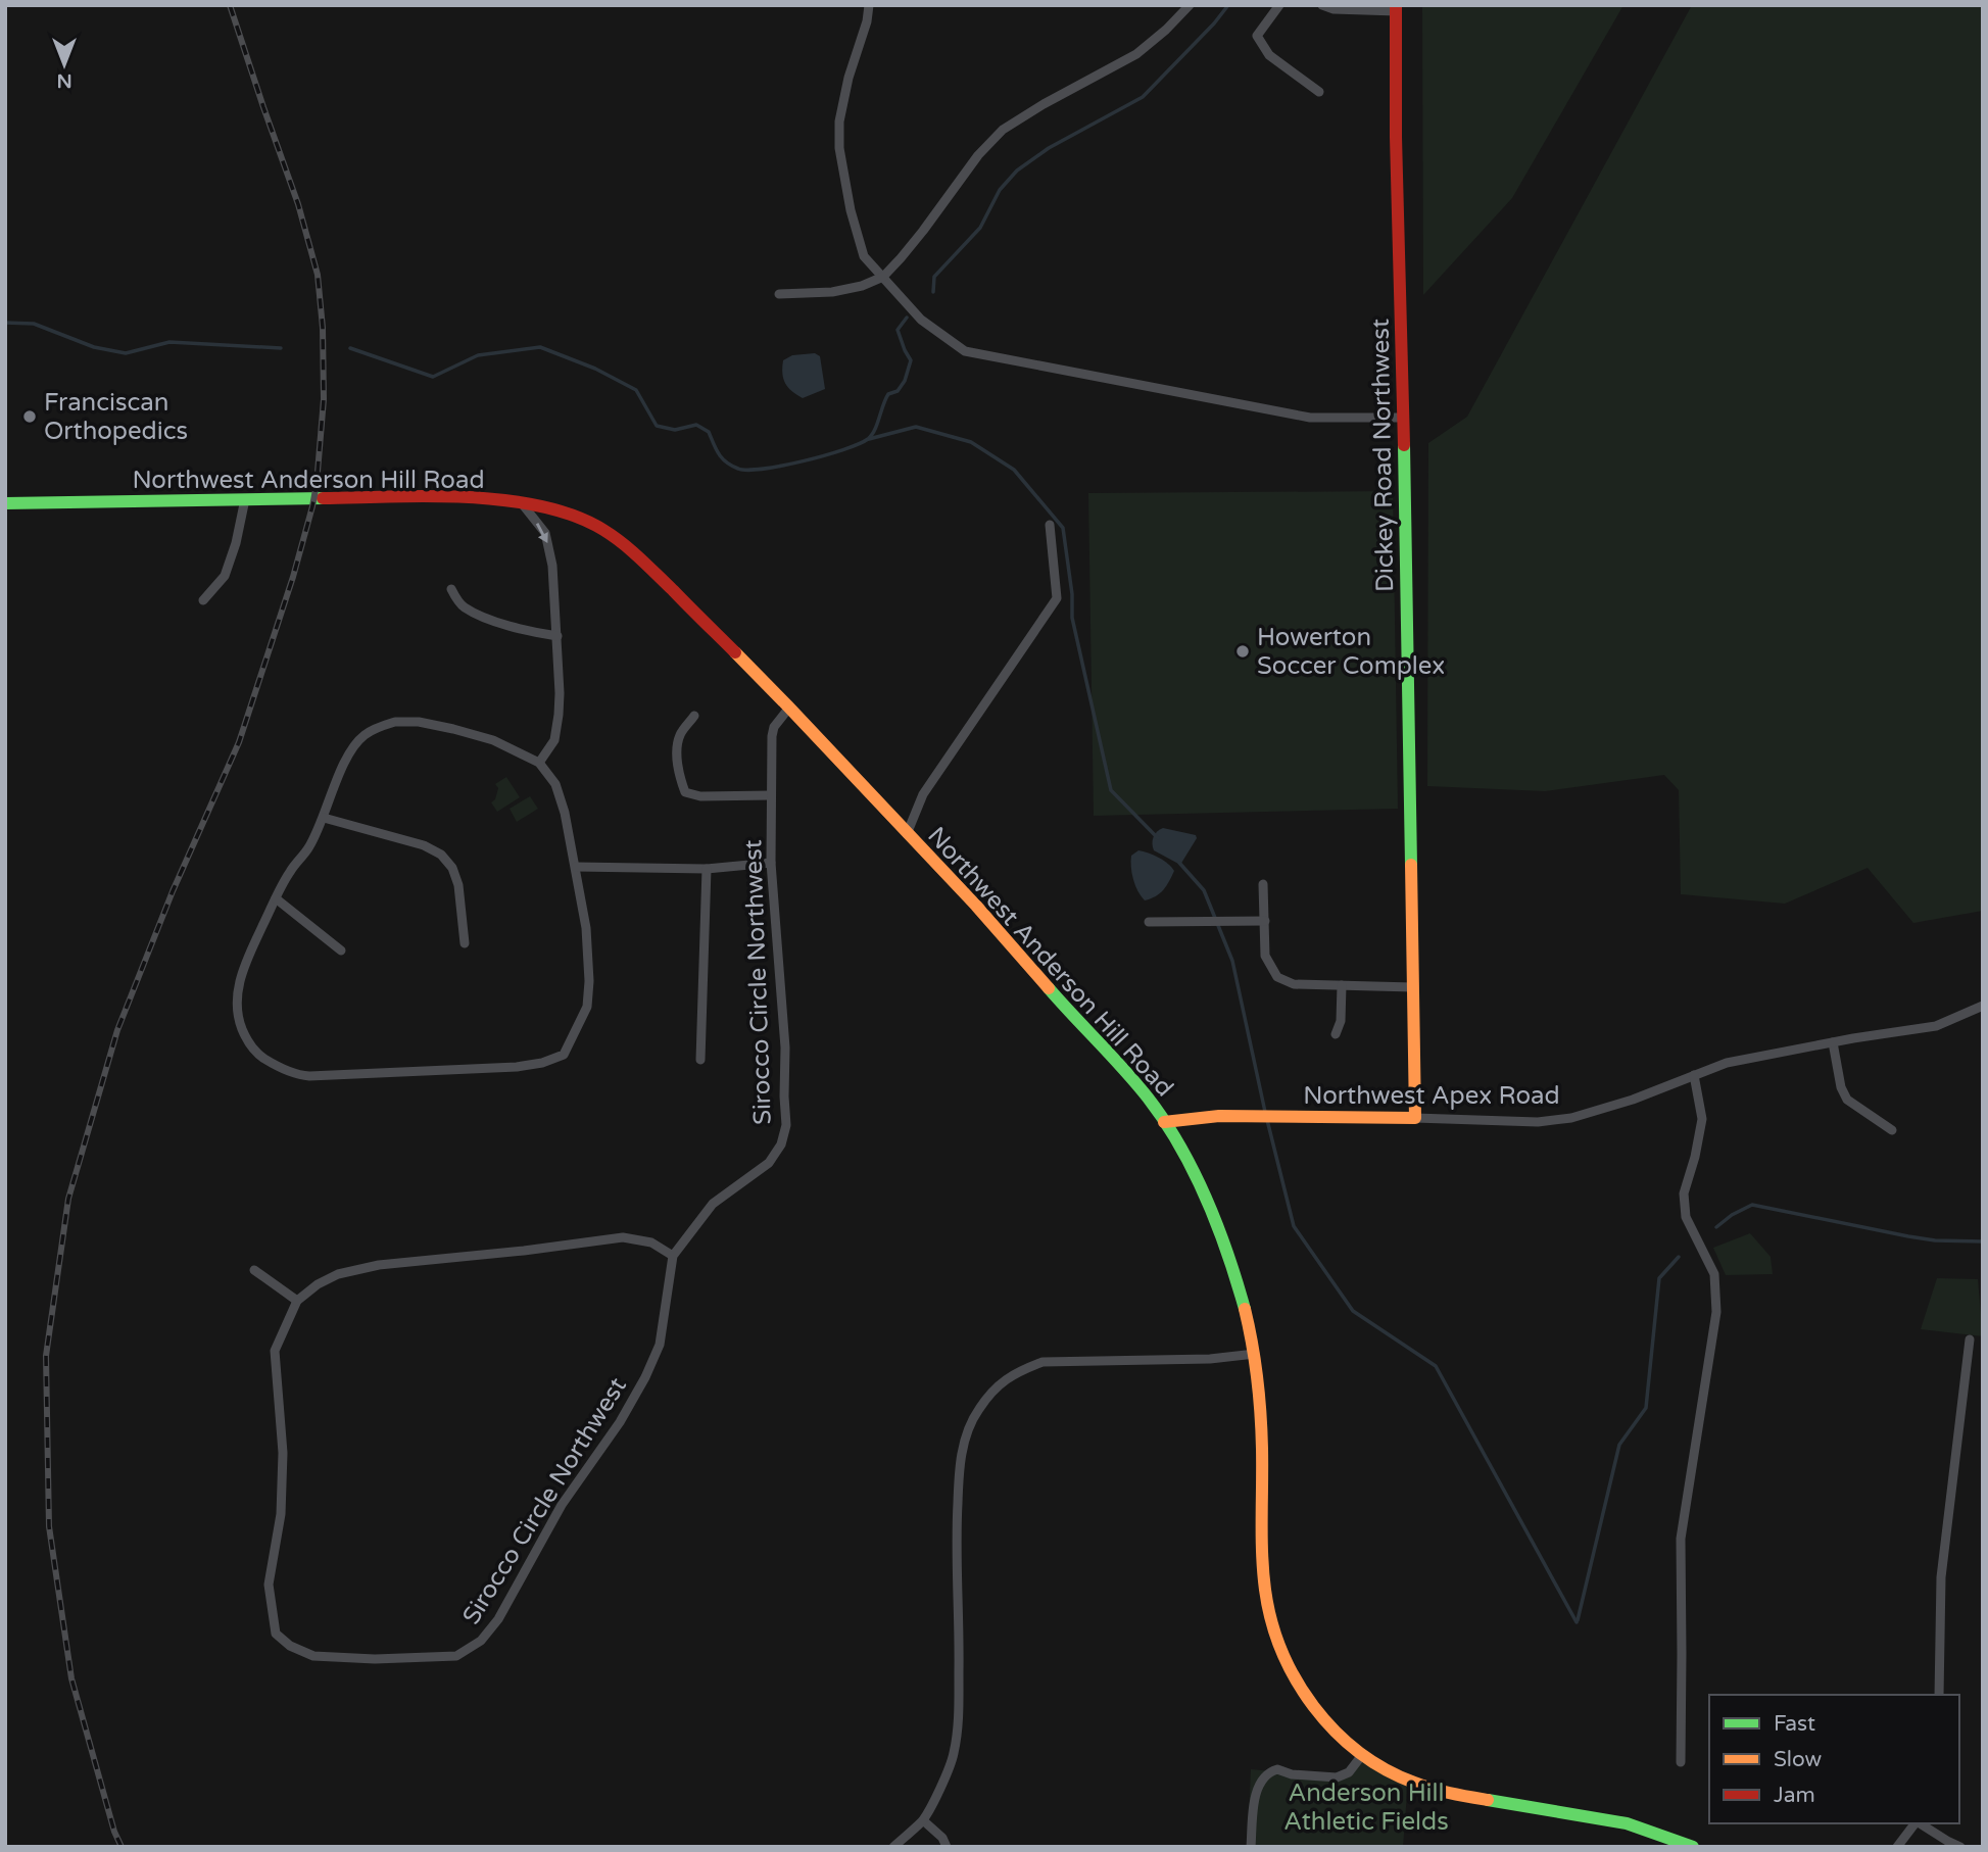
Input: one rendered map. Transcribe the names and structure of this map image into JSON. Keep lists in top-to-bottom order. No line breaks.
{"streets":{"main road":["Dickey Road Northwest","Northwest Anderson Hill Road","Northwest Apex Road"],"street":["Sirocco Circle Northwest"]},"crossings":[["Dickey Road Northwest","Northwest Apex Road"],["Northwest Anderson Hill Road","Sirocco Circle Northwest"],["Northwest Anderson Hill Road","Northwest Apex Road"]],"parks":["Anderson Hill Athletic Fields"],"places":["Franciscan Orthopedics","Howerton Soccer Complex"],"legend":["Fast","Slow","Jam"],"north":"bottom"}
